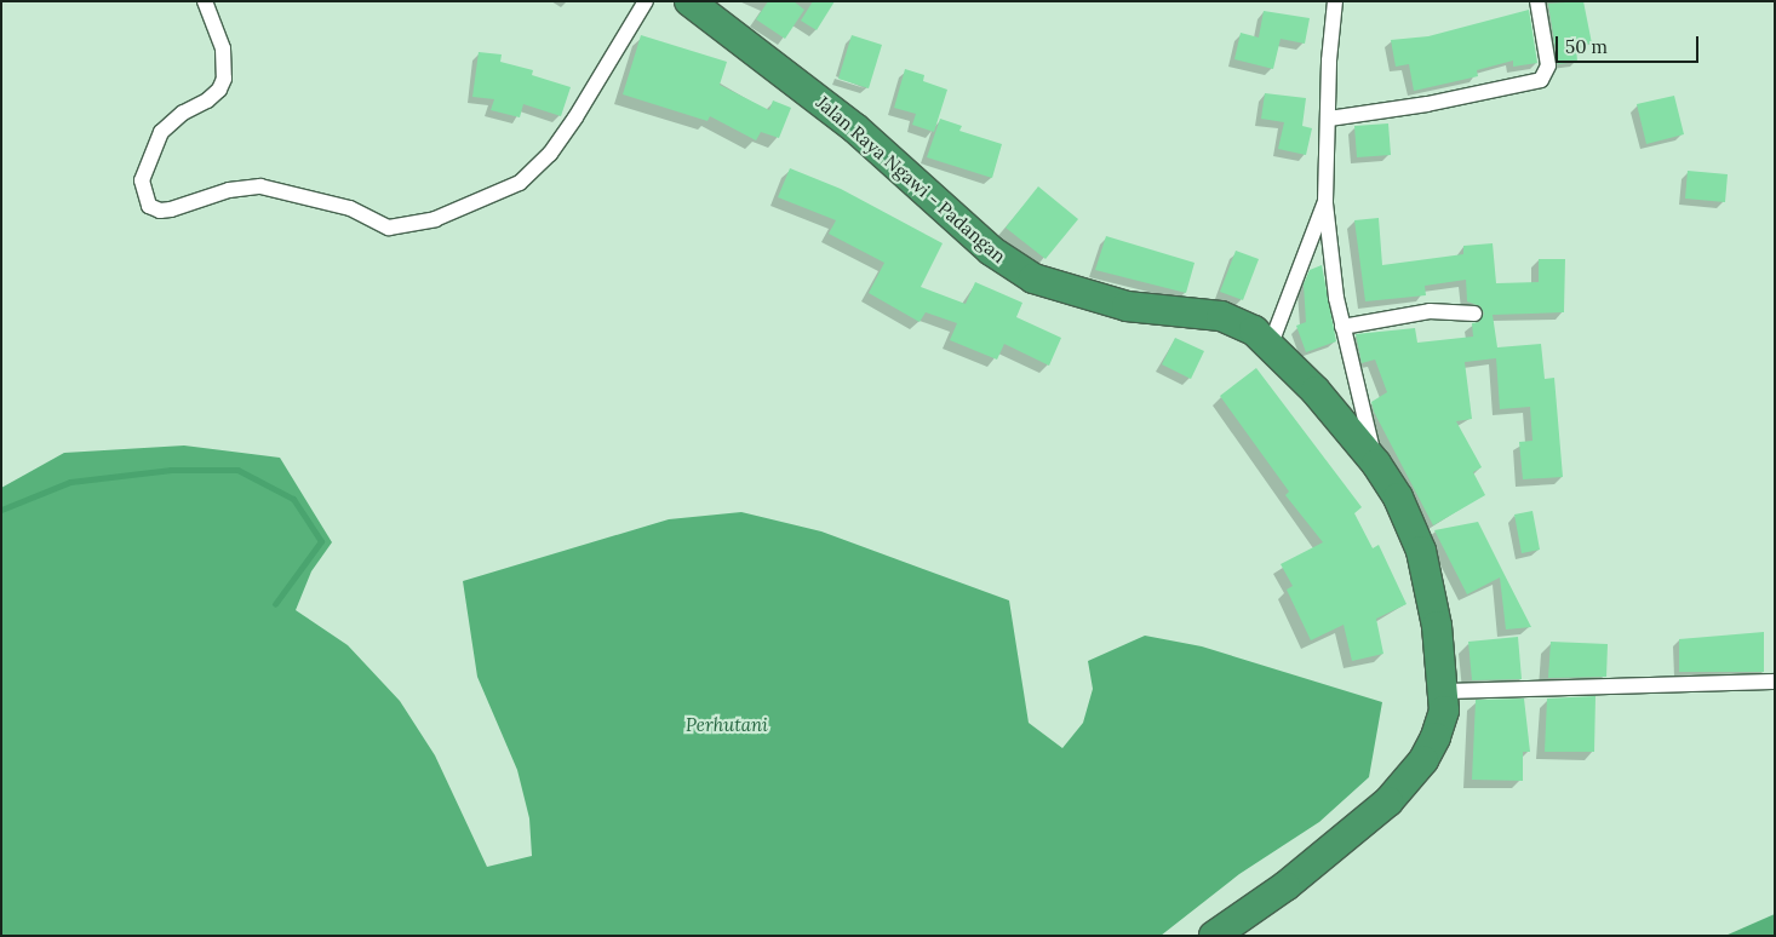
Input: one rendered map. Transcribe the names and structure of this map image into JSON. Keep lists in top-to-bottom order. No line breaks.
{"streets":{"highway":["Jalan Raya Ngawi - Padangan"]},"parks":["Perhutani"],"scale_bar":"50 m"}
